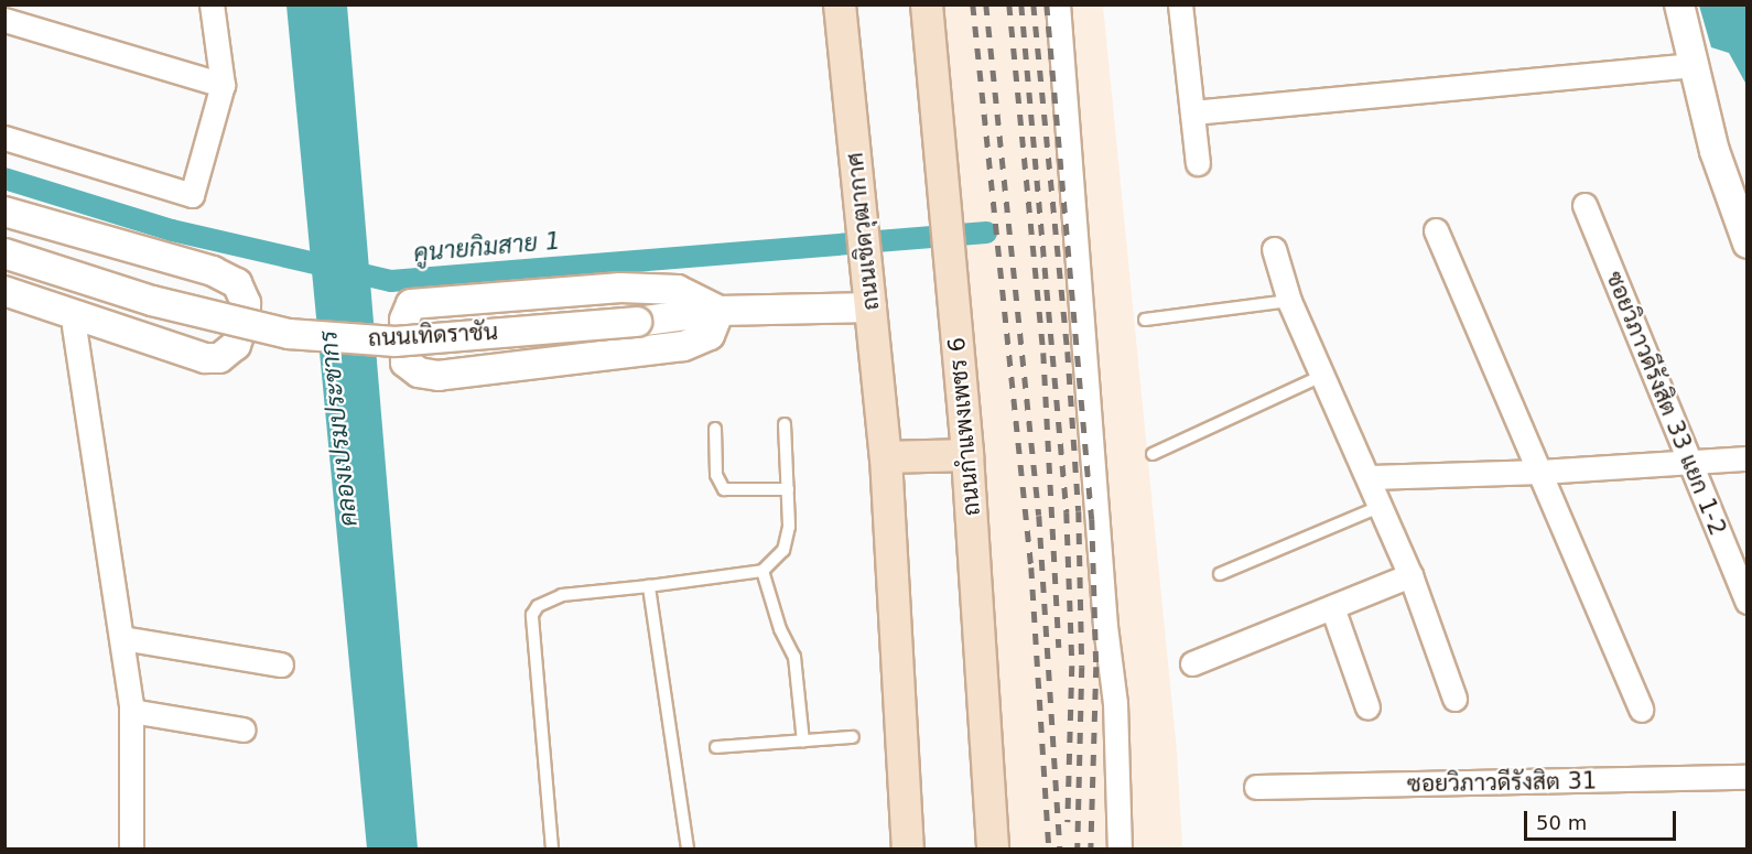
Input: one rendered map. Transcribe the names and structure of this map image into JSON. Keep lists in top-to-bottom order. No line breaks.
{"streets":{"main road":["ถนนเชิดวุฒากาศ","ถนนกำแพงเพชร 6"],"street":["ถนนเทิดราชัน","ซอยวิภาวดีรังสิต 33 แยก 1-2","ซอยวิภาวดีรังสิต 31"]},"crossings":[["ถนนเชิดวุฒากาศ","ถนนเทิดราชัน"]],"water":["คูนายกิมสาย 1","คลองเปรมประชากร"],"scale_bar":"50 m"}
